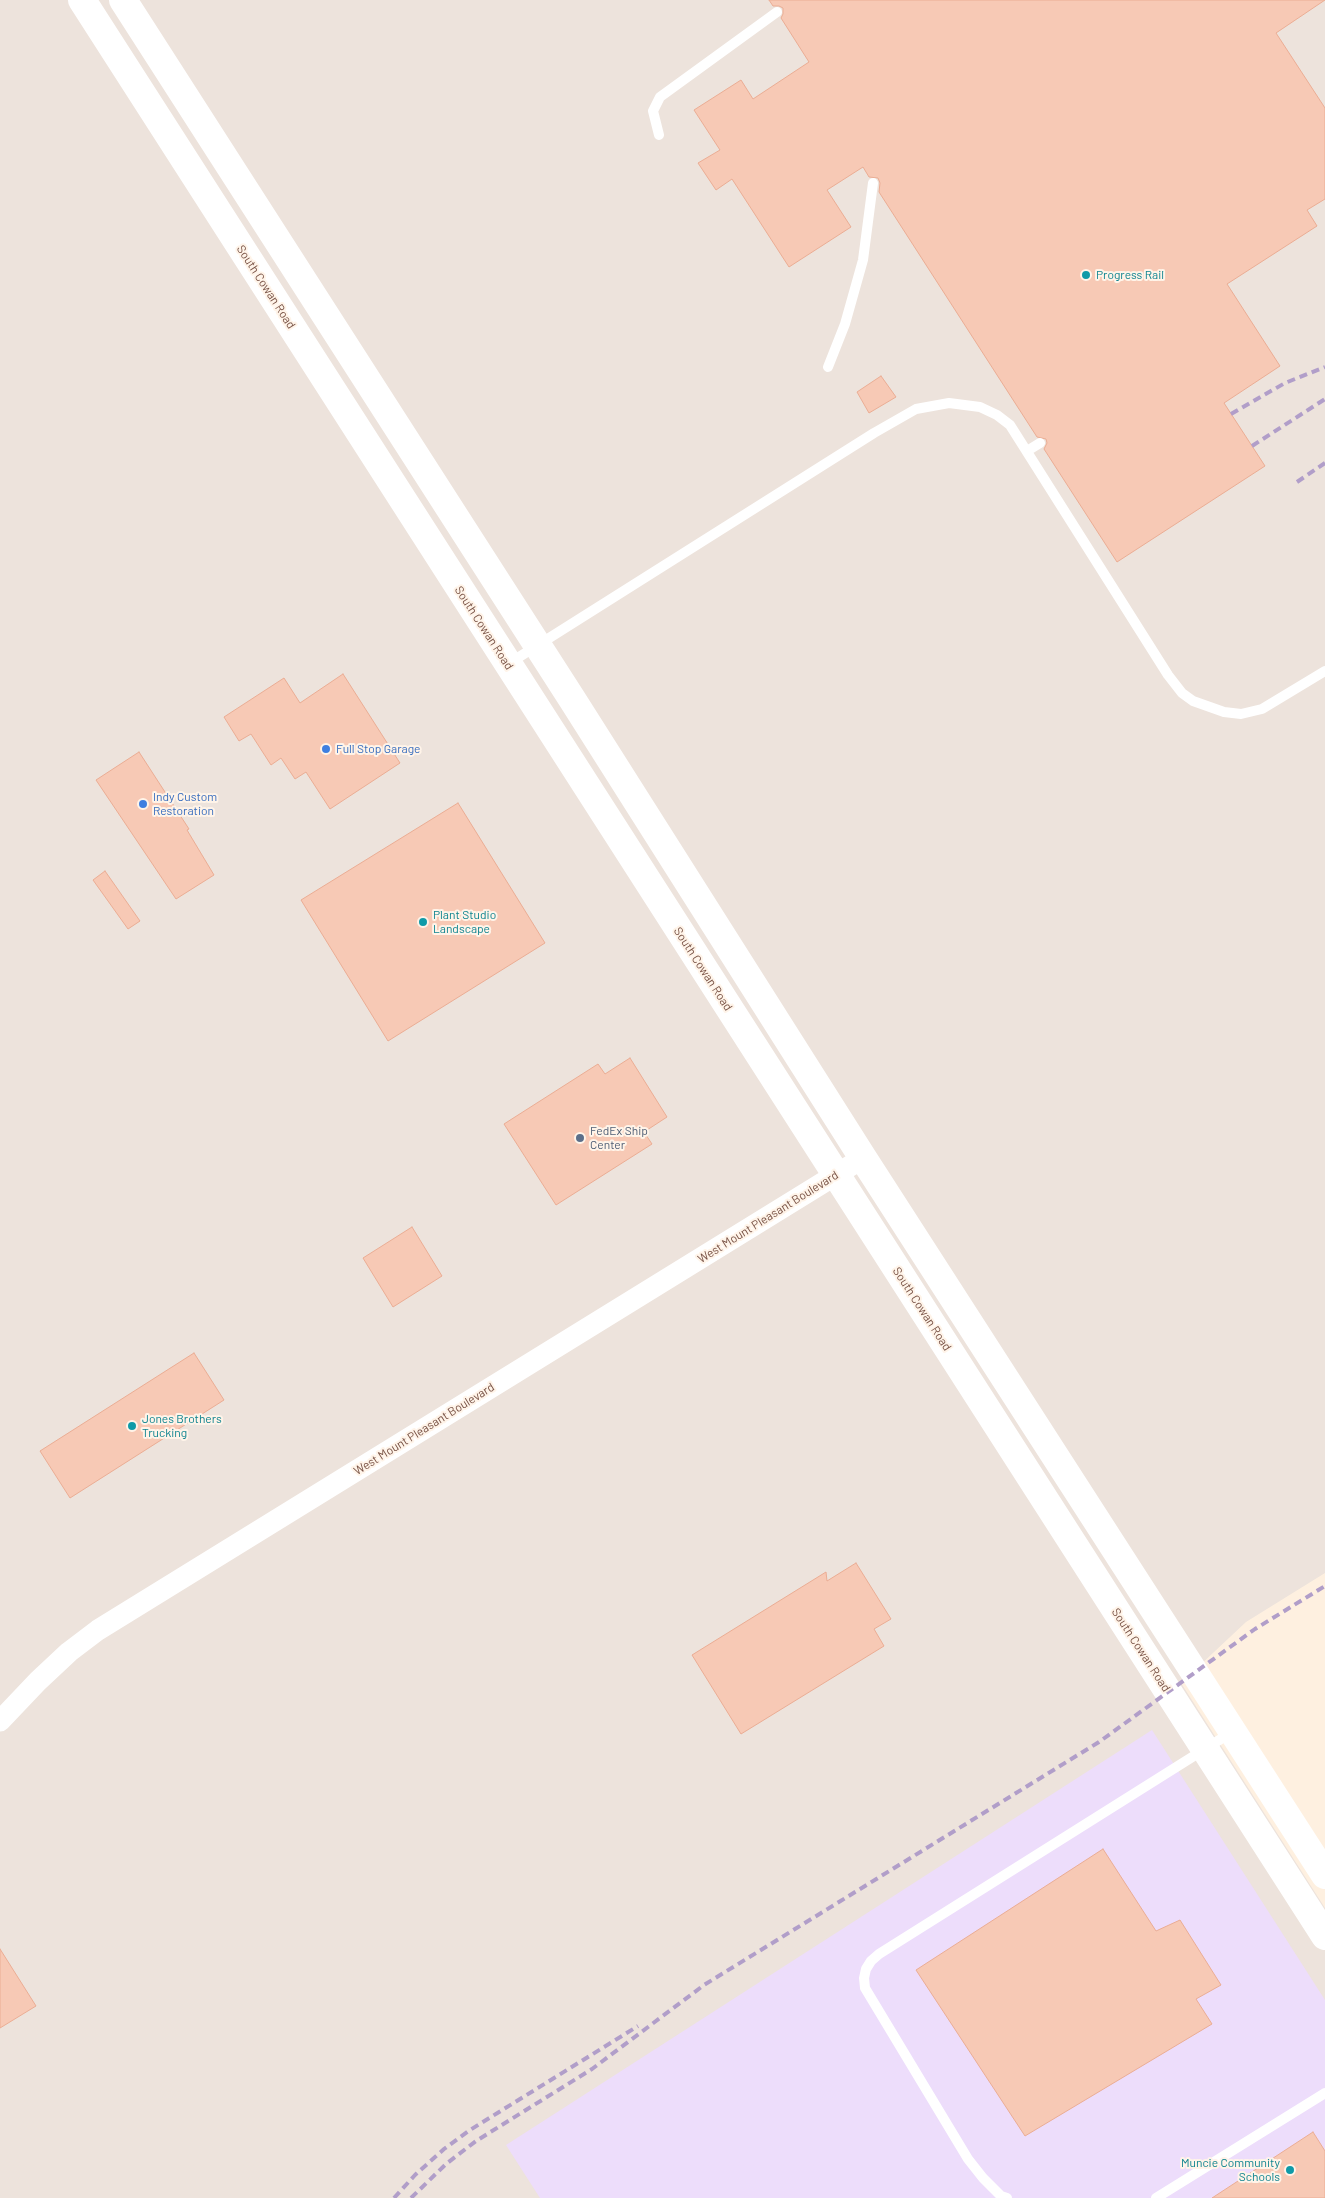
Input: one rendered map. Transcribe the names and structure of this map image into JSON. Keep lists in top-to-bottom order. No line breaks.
{"streets":{"street":["South Cowan Road","West Mount Pleasant Boulevard"]},"crossings":[["South Cowan Road","West Mount Pleasant Boulevard"]],"places":["Progress Rail","Full Stop Garage","Indy Custom Restoration","Plant Studio Landscape","FedEx Ship Center","Jones Brothers Trucking","Muncie Community Schools"]}
